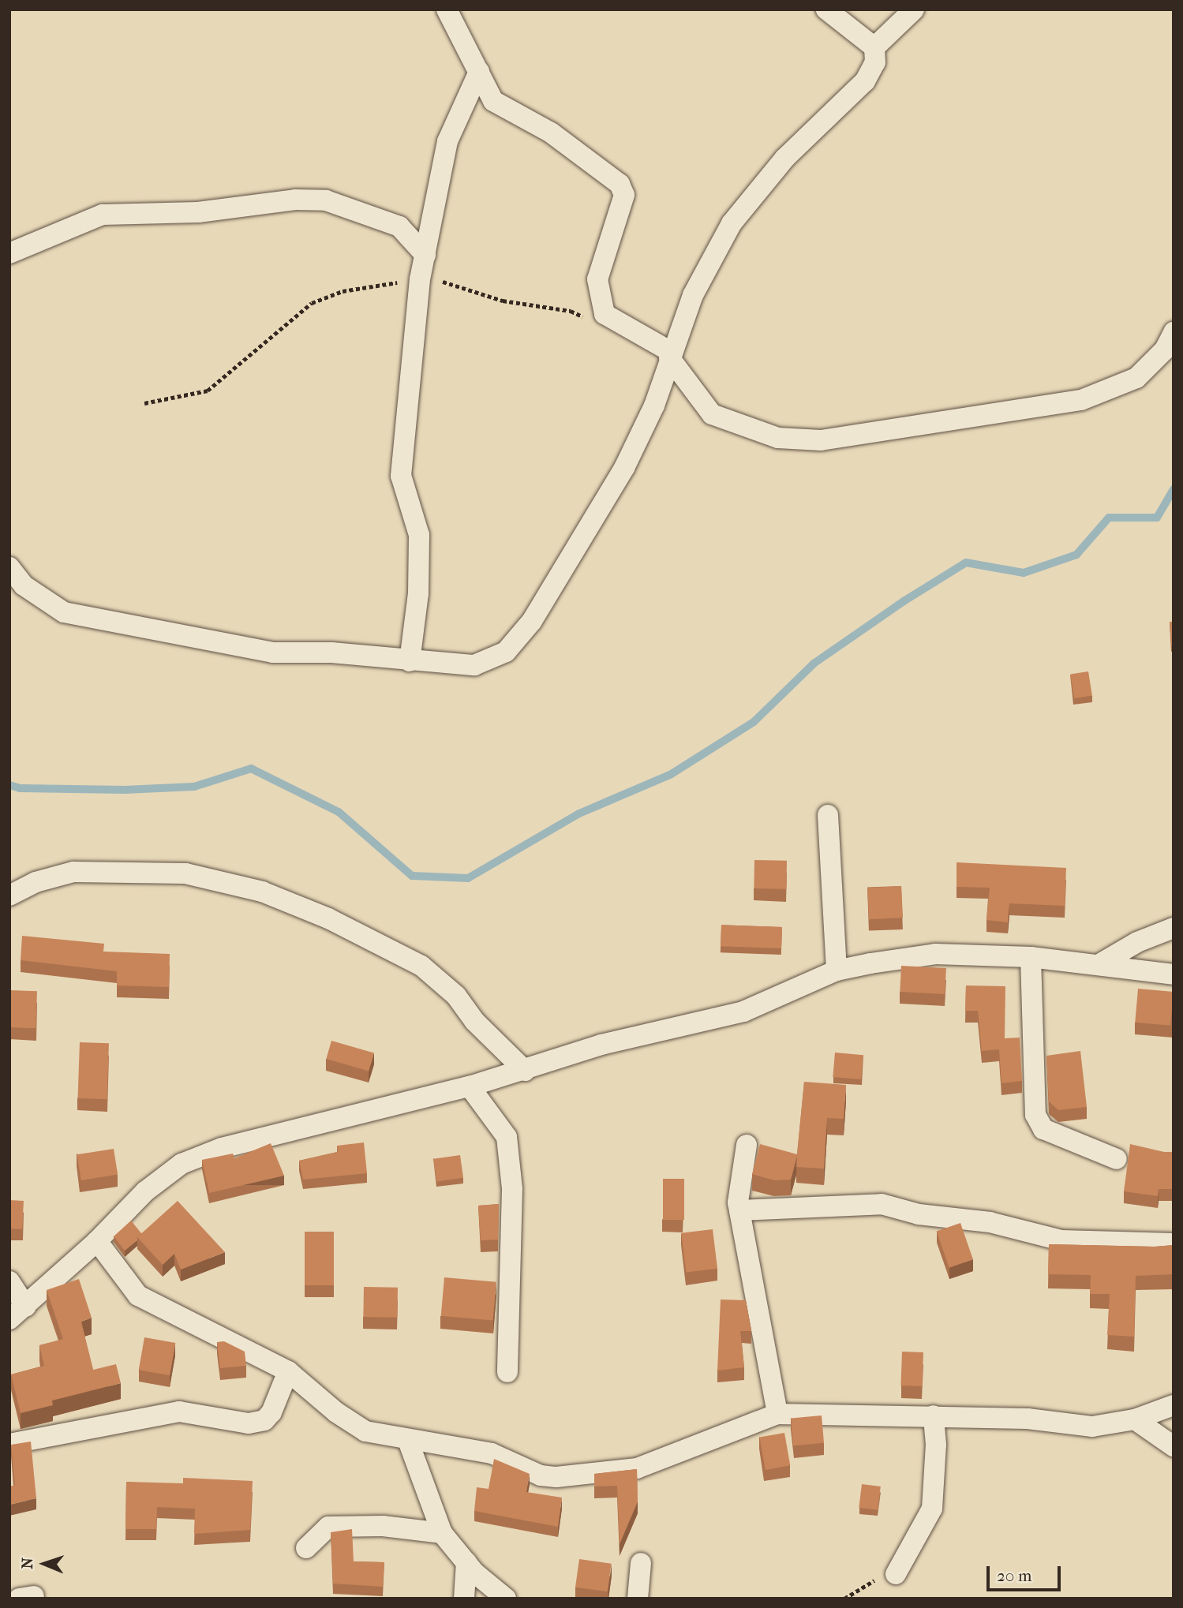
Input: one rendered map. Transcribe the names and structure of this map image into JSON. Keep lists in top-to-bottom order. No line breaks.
{"scale_bar":"20 m","north":"left"}
